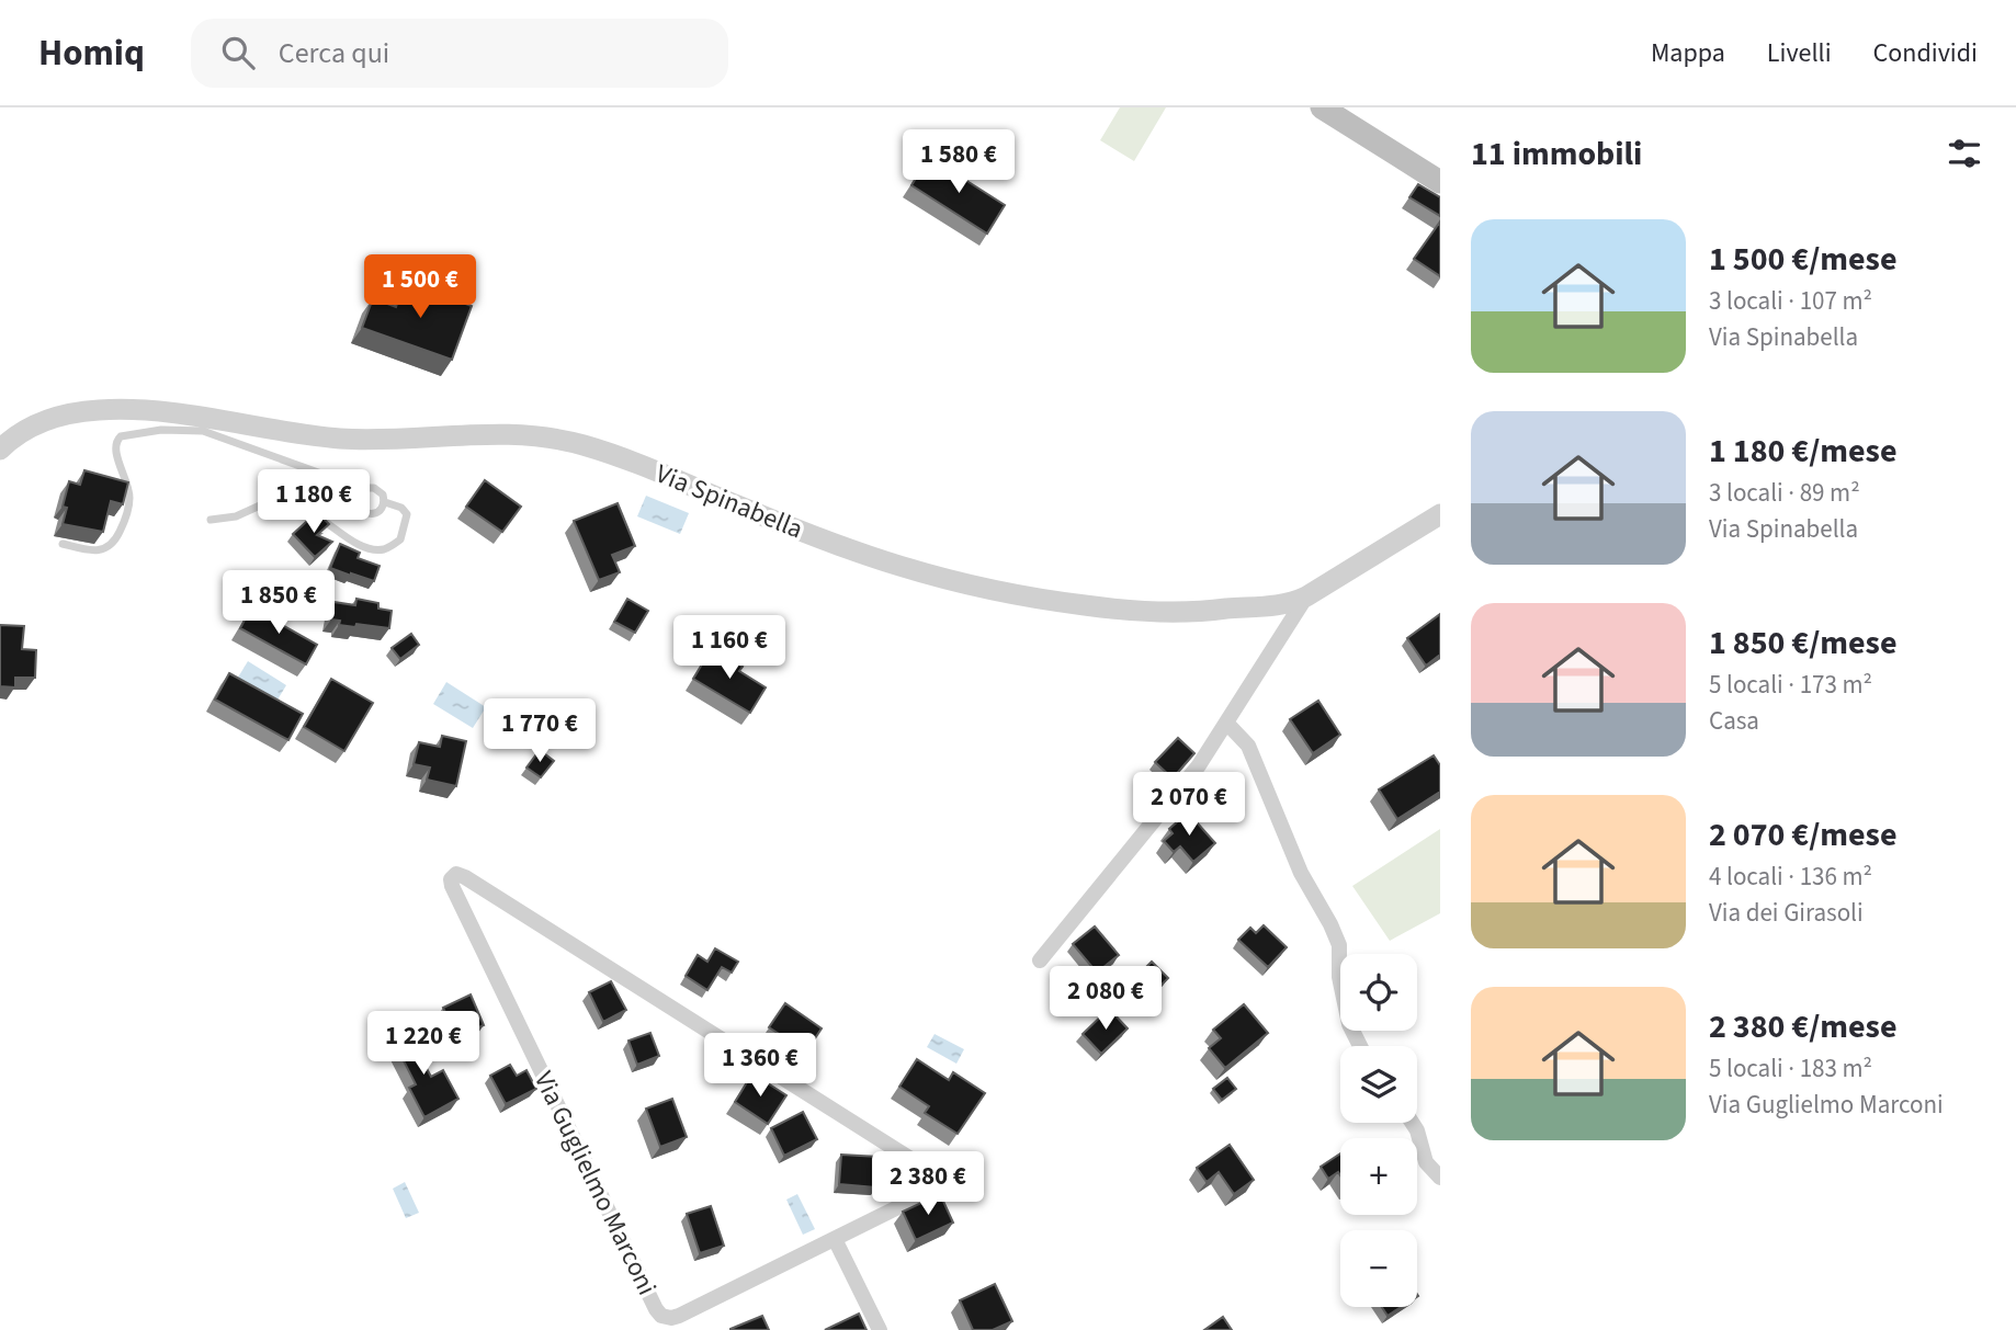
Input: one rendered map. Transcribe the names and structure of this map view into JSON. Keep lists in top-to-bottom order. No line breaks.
{"streets":{"street":["Via Spinabella","Via Guglielmo Marconi"]},"page":{"header":"Homiq","search":"Cerca qui","nav":["Mappa","Livelli","Condividi"],"heading":"11 immobili","price":["1 580 €","1 500 €","1 180 €","1 850 €","1 160 €","1 770 €","2 070 €","2 080 €","1 220 €","1 360 €","2 380 €"],"list":[{"name":"1 500 €/mese","note":"3 locali · 107 m² · Via Spinabella"},{"name":"1 180 €/mese","note":"3 locali · 89 m² · Via Spinabella"},{"name":"1 850 €/mese","note":"5 locali · 173 m² · Casa"},{"name":"2 070 €/mese","note":"4 locali · 136 m² · Via dei Girasoli"},{"name":"2 380 €/mese","note":"5 locali · 183 m² · Via Guglielmo Marconi"}],"map_buttons":["+","−"]}}
